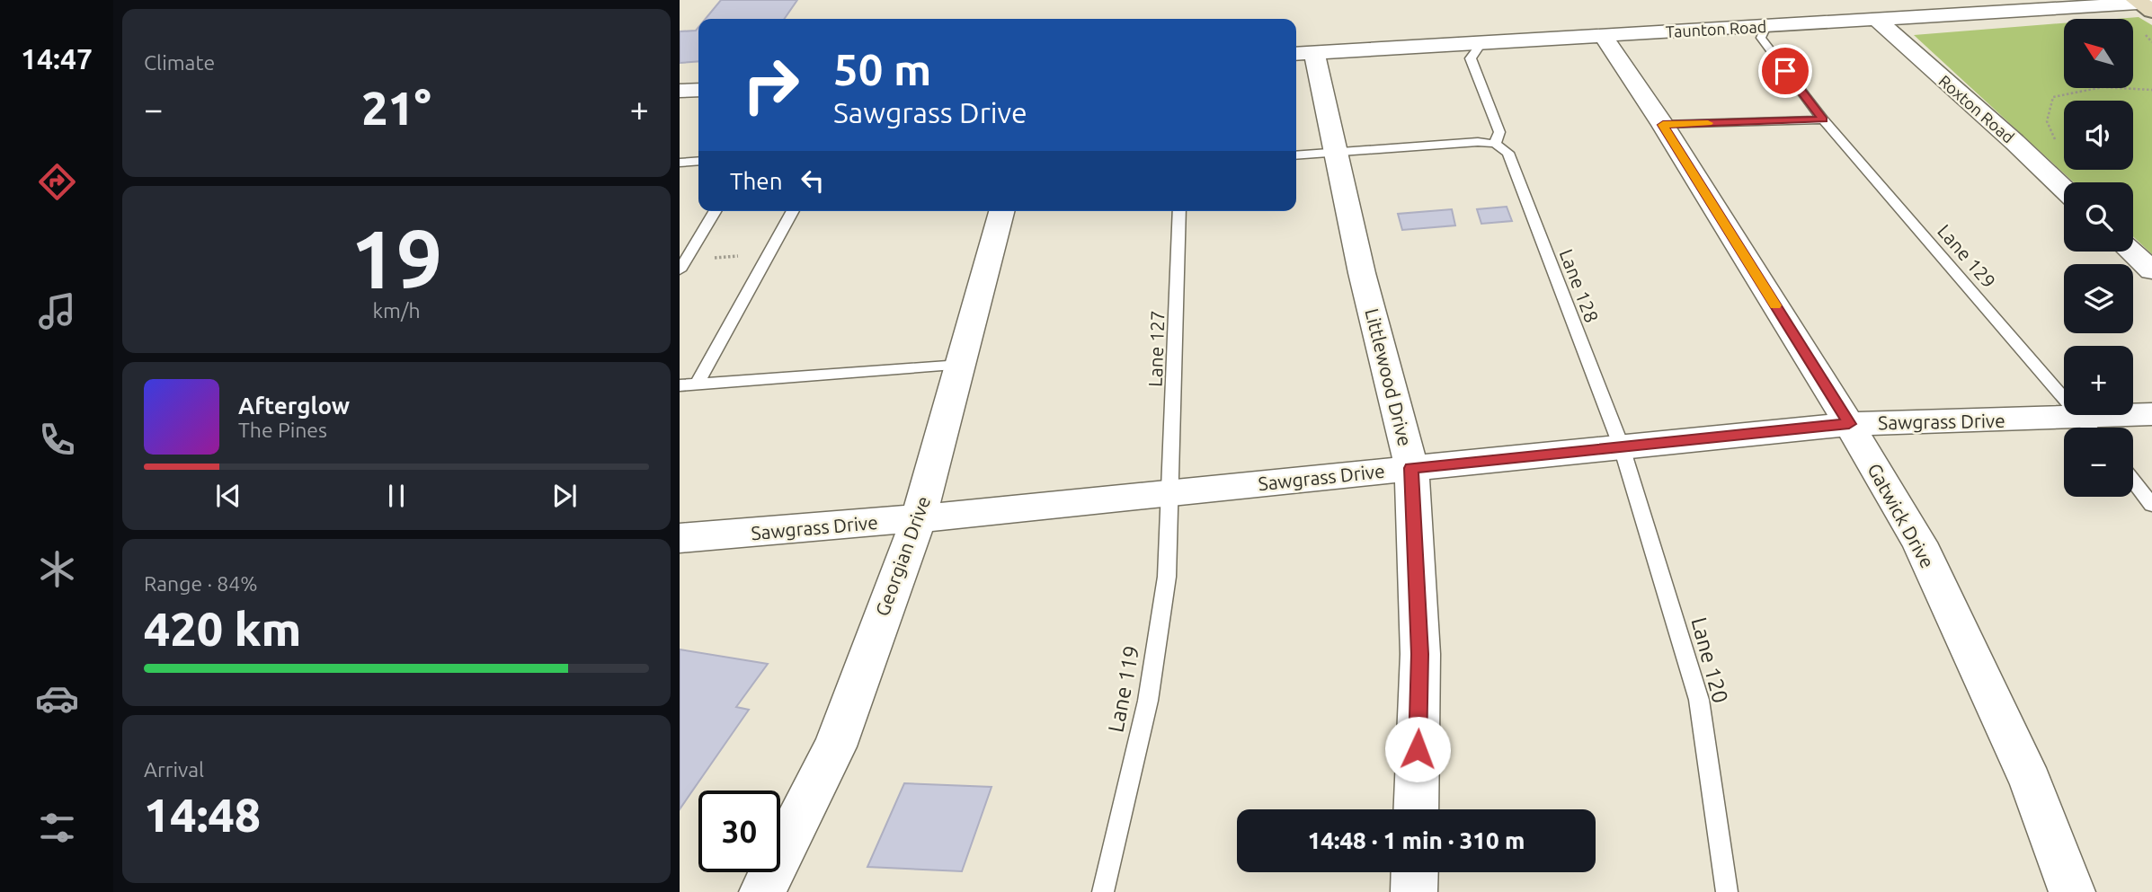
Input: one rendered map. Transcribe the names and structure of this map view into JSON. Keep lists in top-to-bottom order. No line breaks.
{"streets":{"street":["Taunton Road","Roxton Road","Littlewood Drive","Sawgrass Drive","Gatwick Drive","Georgian Drive"],"lane":["Lane 129","Lane 128","Lane 127","Lane 120","Lane 119"]},"crossings":[["Taunton Road","Roxton Road"],["Taunton Road","Lane 129"],["Taunton Road","Littlewood Drive"],["Taunton Road","Gatwick Drive"],["Lane 128","Sawgrass Drive"],["Lane 128","Lane 120"],["Lane 127","Sawgrass Drive"],["Lane 127","Lane 119"],["Littlewood Drive","Sawgrass Drive"],["Sawgrass Drive","Gatwick Drive"],["Sawgrass Drive","Georgian Drive"],["Sawgrass Drive","Lane 120"],["Sawgrass Drive","Lane 119"]],"north":"top left","page":{"tabs":"14:47","tile":["Climate",["19","km/h"],["Range · 84%","420 km"],["Arrival","14:48"]],"map_buttons":["+","−"],"turn":["50 m","Sawgrass Drive"],"heat":["−","21°","+"],"then":"Then","song":["Afterglow","The Pines"],"limit":"30","trip":"14:48 · 1 min · 310 m"}}
